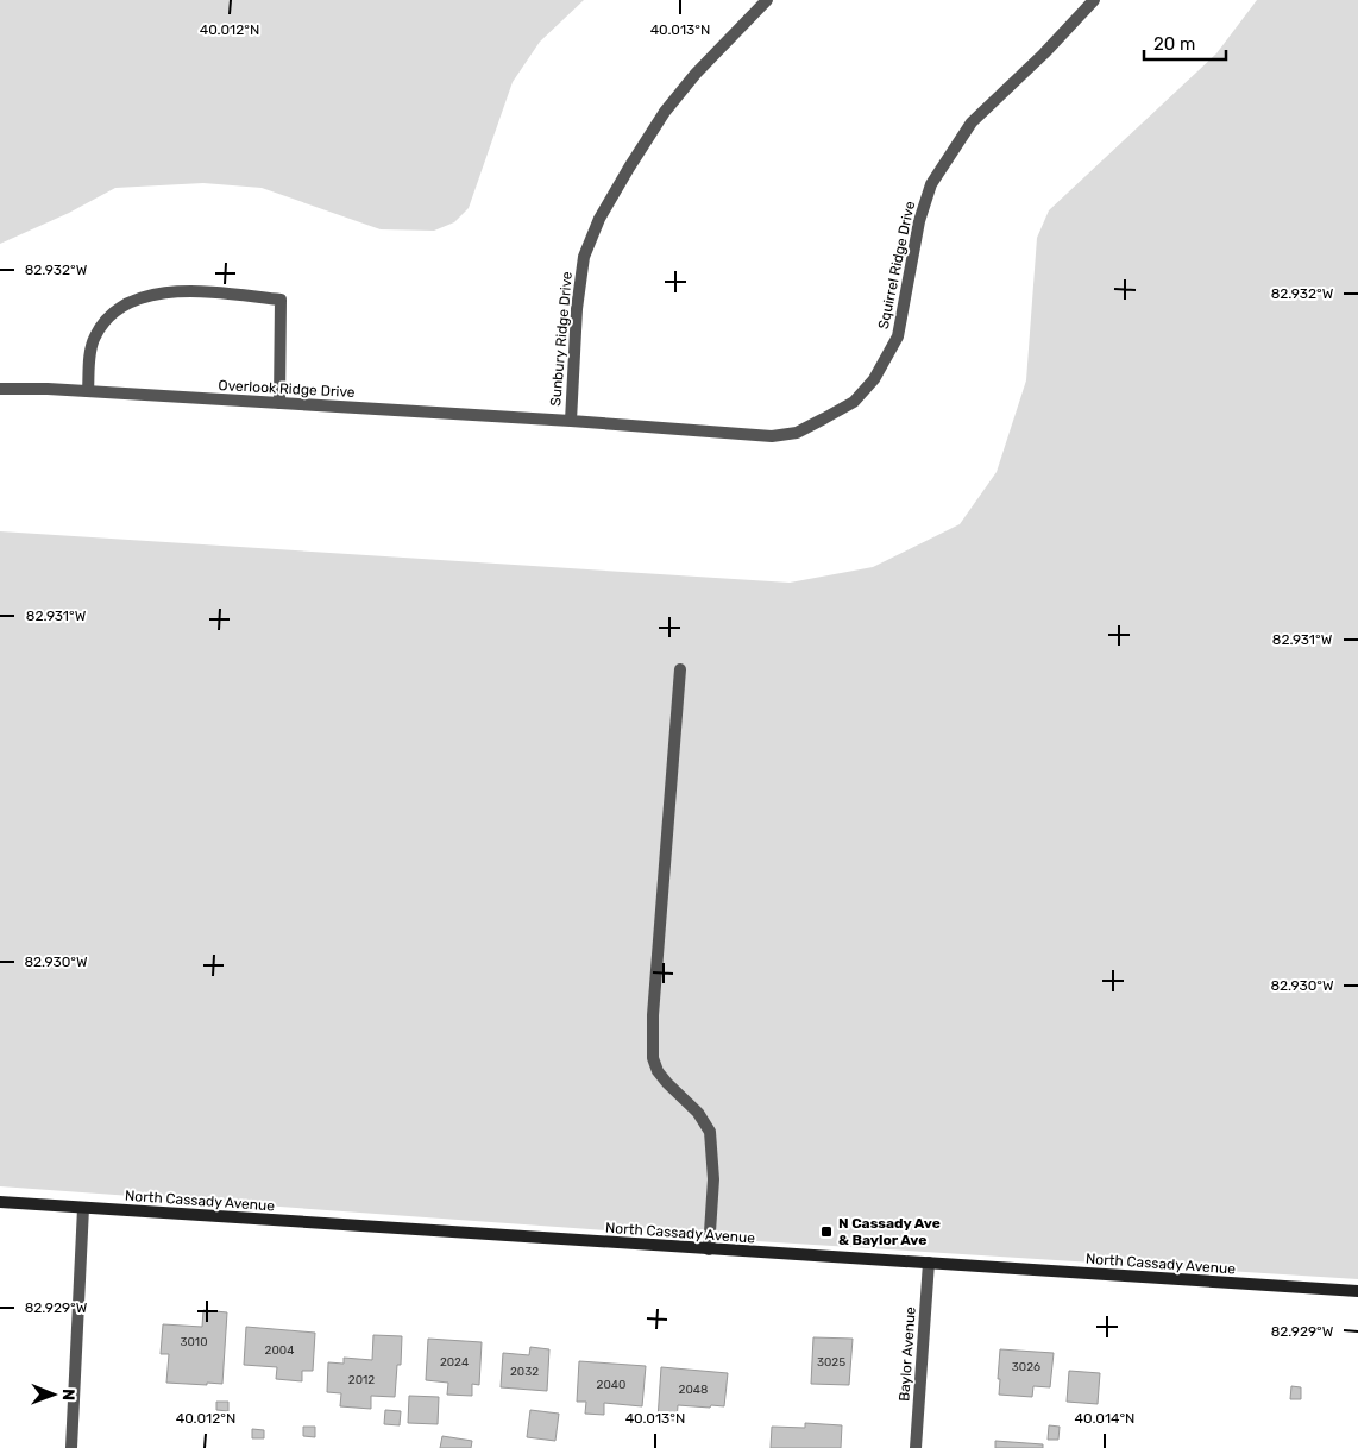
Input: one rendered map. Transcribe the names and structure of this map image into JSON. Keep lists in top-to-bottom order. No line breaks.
{"streets":{"main road":["North Cassady Avenue"],"street":["Squirrel Ridge Drive","Sunbury Ridge Drive","Overlook Ridge Drive","Baylor Avenue"]},"crossings":[["Squirrel Ridge Drive","Sunbury Ridge Drive"],["Squirrel Ridge Drive","Overlook Ridge Drive"],["Sunbury Ridge Drive","Overlook Ridge Drive"],["North Cassady Avenue","Baylor Avenue"]],"places":{"transit":["N Cassady Ave & Baylor Ave"]},"house_numbers":["3010","2004","2024","3025","3026","2032","2012","2040","2048"],"scale_bar":"20 m","north":"right","coordinates":["40.012°N","40.013°N","82.932°W","82.931°W","82.930°W","82.929°W","40.014°N"]}
